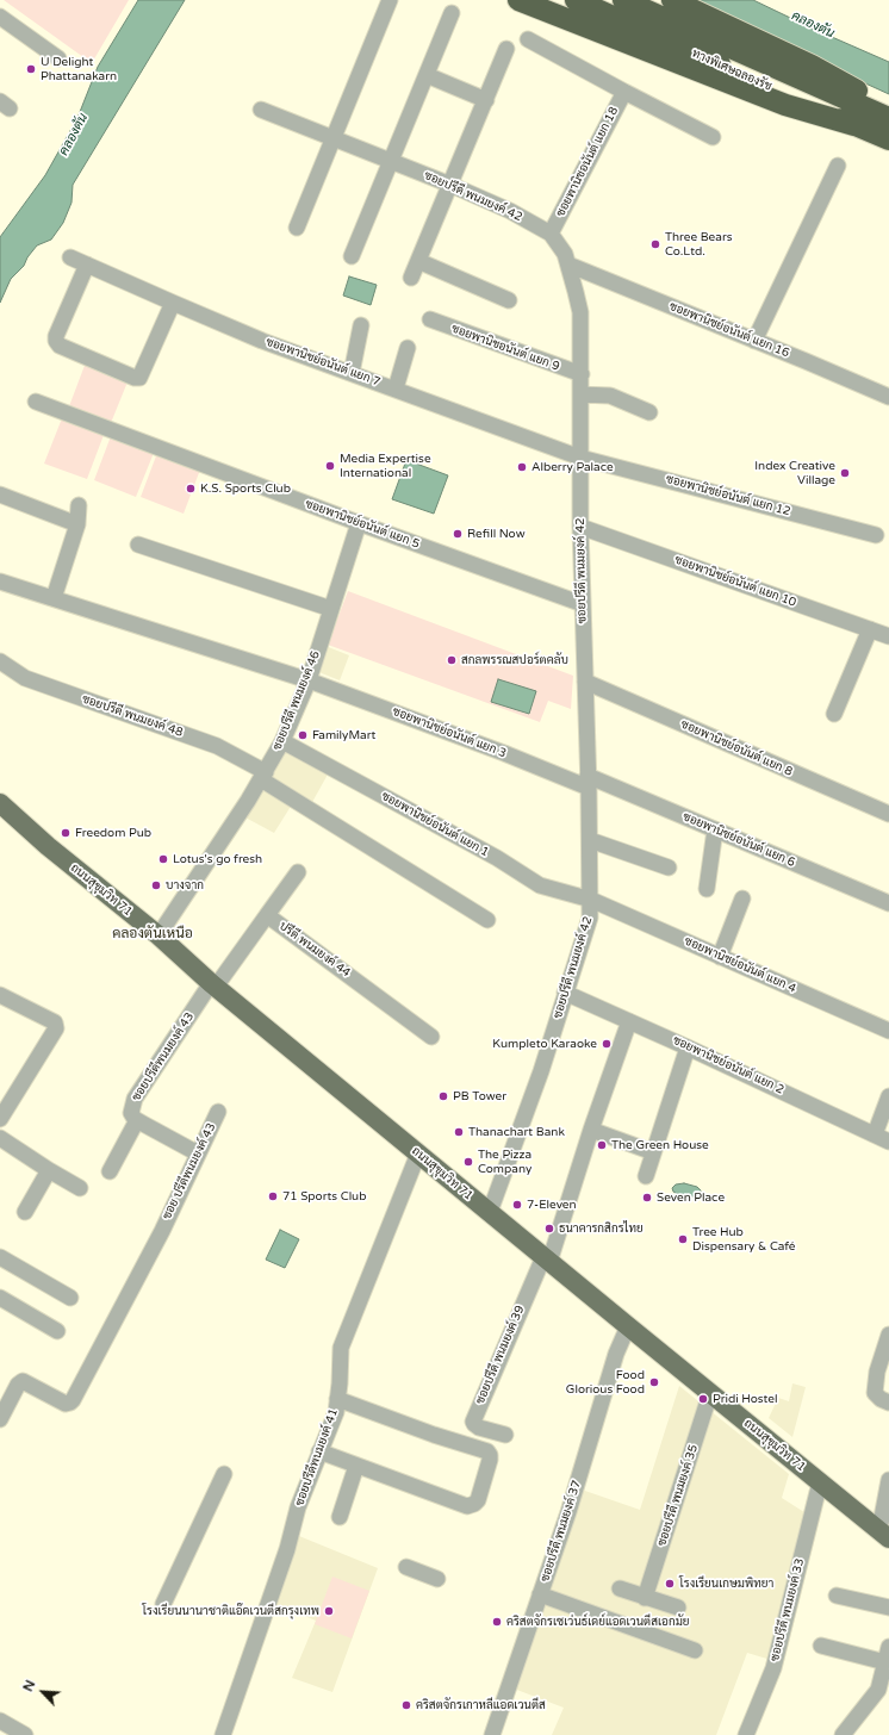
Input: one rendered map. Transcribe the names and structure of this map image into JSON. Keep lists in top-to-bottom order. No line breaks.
{"streets":{"highway":["ทางพิเศษฉลองรัช"],"main road":["ถนนสุขุมวิท 71"],"street":["ซอยพานิชอนันต์ แยก 18","ซอยปรีดี พนมยงค์ 42","ซอยพานิชย์อนันต์ แยก 16","ซอยพานิชอนันต์ แยก 9","ซอยพานิชย์อนันต์ แยก 7","ซอยพานิชย์อนันต์ แยก 12","ซอยพานิชย์อนันต์ แยก 5","ซอยพานิชย์อนันต์ แยก 10","ซอยปรีดี พนมยงค์ 46","ซอยปรีดี พนมยงค์ 48","ซอยพานิชย์อนันต์ แยก 3","ซอยพานิชย์อนันต์ แยก 8","ซอยพานิชย์อนันต์ แยก 1","ซอยพานิชย์อนันต์ แยก 6","ปรีดี พนมยงค์ 44","ซอยพานิชย์อนันต์ แยก 4","ซอยปรีดีพนมยงค์ 43","ซอยพานิชย์อนันต์ แยก 2","ซอย ปรีดีพนมยงค์ 43","ซอยปรีดี พนมยงค์ 39","ซอยปรีดีพนมยงค์ 41","ซอยปรีดี พนมยงค์ 35","ซอยปรีดี พนมยงค์ 37","ซอยปรีดี พนมยงค์ 33"]},"crossings":[["ซอยพานิชอนันต์ แยก 18","ซอยปรีดี พนมยงค์ 42"],["ซอยปรีดี พนมยงค์ 42","ซอยพานิชย์อนันต์ แยก 16"],["ซอยปรีดี พนมยงค์ 42","ซอยพานิชอนันต์ แยก 9"],["ซอยปรีดี พนมยงค์ 42","ซอยพานิชย์อนันต์ แยก 7"],["ซอยปรีดี พนมยงค์ 42","ซอยพานิชย์อนันต์ แยก 12"],["ซอยปรีดี พนมยงค์ 42","ซอยพานิชย์อนันต์ แยก 5"],["ซอยปรีดี พนมยงค์ 42","ซอยพานิชย์อนันต์ แยก 10"],["ซอยปรีดี พนมยงค์ 42","ซอยพานิชย์อนันต์ แยก 3"],["ซอยปรีดี พนมยงค์ 42","ซอยพานิชย์อนันต์ แยก 8"],["ซอยปรีดี พนมยงค์ 42","ซอยพานิชย์อนันต์ แยก 1"],["ซอยปรีดี พนมยงค์ 42","ซอยพานิชย์อนันต์ แยก 6"],["ซอยปรีดี พนมยงค์ 42","ถนนสุขุมวิท 71"],["ซอยปรีดี พนมยงค์ 42","ซอยพานิชย์อนันต์ แยก 4"],["ซอยปรีดี พนมยงค์ 42","ซอยพานิชย์อนันต์ แยก 2"],["ซอยพานิชย์อนันต์ แยก 7","ซอยพานิชย์อนันต์ แยก 12"],["ซอยพานิชย์อนันต์ แยก 5","ซอยปรีดี พนมยงค์ 46"],["ซอยปรีดี พนมยงค์ 46","ซอยปรีดี พนมยงค์ 48"],["ซอยปรีดี พนมยงค์ 46","ซอยพานิชย์อนันต์ แยก 3"],["ซอยปรีดี พนมยงค์ 46","ซอยพานิชย์อนันต์ แยก 1"],["ซอยปรีดี พนมยงค์ 46","ถนนสุขุมวิท 71"],["ซอยพานิชย์อนันต์ แยก 3","ซอยพานิชย์อนันต์ แยก 6"],["ซอยพานิชย์อนันต์ แยก 1","ซอยพานิชย์อนันต์ แยก 4"],["ถนนสุขุมวิท 71","ปรีดี พนมยงค์ 44"],["ถนนสุขุมวิท 71","ซอยปรีดีพนมยงค์ 43"],["ถนนสุขุมวิท 71","ซอยปรีดี พนมยงค์ 39"],["ถนนสุขุมวิท 71","ซอยปรีดีพนมยงค์ 41"],["ถนนสุขุมวิท 71","ซอยปรีดี พนมยงค์ 35"],["ถนนสุขุมวิท 71","ซอยปรีดี พนมยงค์ 37"],["ถนนสุขุมวิท 71","ซอยปรีดี พนมยงค์ 33"],["ปรีดี พนมยงค์ 44","ซอยปรีดีพนมยงค์ 43"],["ซอยปรีดีพนมยงค์ 43","ซอย ปรีดีพนมยงค์ 43"]],"districts":["คลองตันเหนือ"],"water":["คลองตัน"],"places":["U Delight Phattanakarn","Three Bears Co.Ltd.","Media Expertise International","Alberry Palace","Index Creative Village","K.S. Sports Club","Refill Now","สกลพรรณสปอร์ตคลับ","FamilyMart","Freedom Pub","Lotus's go fresh","บางจาก","Kumpleto Karaoke","PB Tower","Thanachart Bank","The Green House","The Pizza Company","71 Sports Club","Seven Place","7-Eleven","ธนาคารกสิกรไทย","Tree Hub Dispensary & Café","Food Glorious Food","Pridi Hostel","โรงเรียนเกษมพิทยา","โรงเรียนนานาชาติแอ๊ดเวนตีสกรุงเทพ","คริสตจักรเซเว่นธ์เดย์แอดเวนตีสเอกมัย","คริสตจักรเกาหลีแอดเวนตีส"],"north":"top left"}
